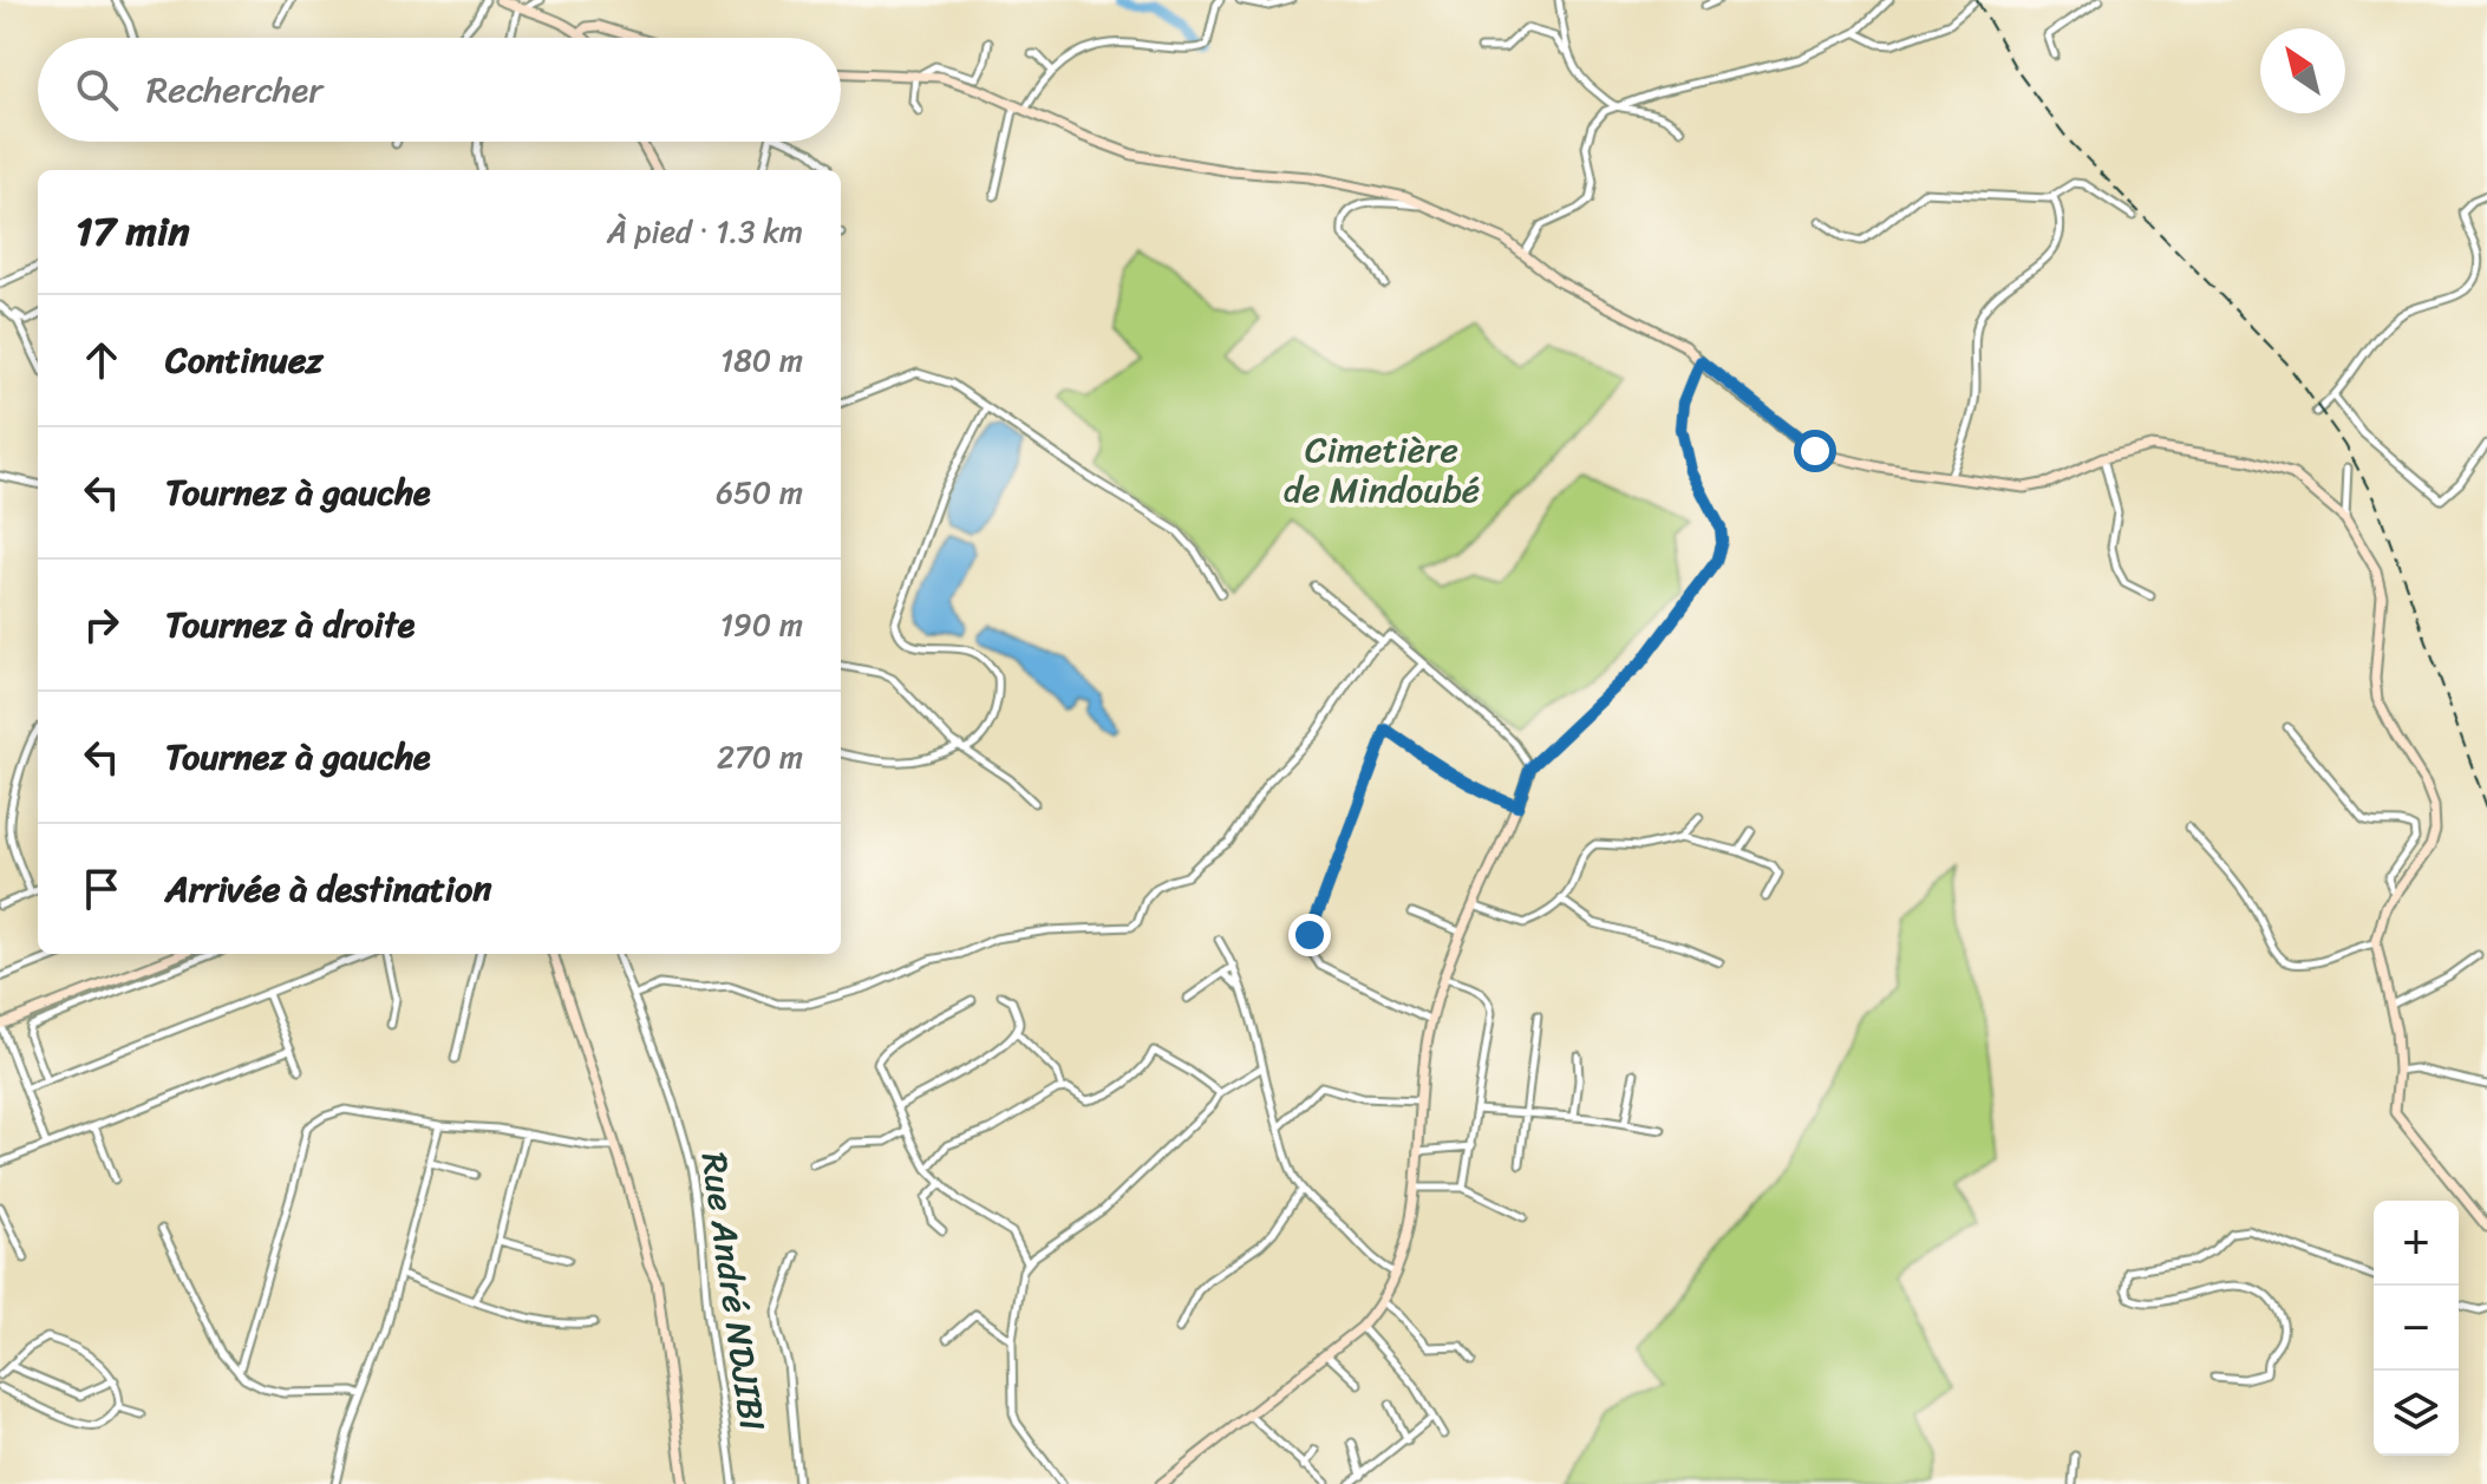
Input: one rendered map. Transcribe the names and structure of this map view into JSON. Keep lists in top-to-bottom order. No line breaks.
{"streets":{"street":["Rue André NDJIBI"]},"parks":["Cimetière de Mindoubé"],"north":"top left","page":{"search":"Rechercher","heading":["17 min","À pied · 1.3 km"],"list":[["Continuez","180 m"],["Tournez à gauche","650 m"],["Tournez à droite","190 m"],["Tournez à gauche","270 m"],"Arrivée à destination"],"map_buttons":["+","−"]}}
